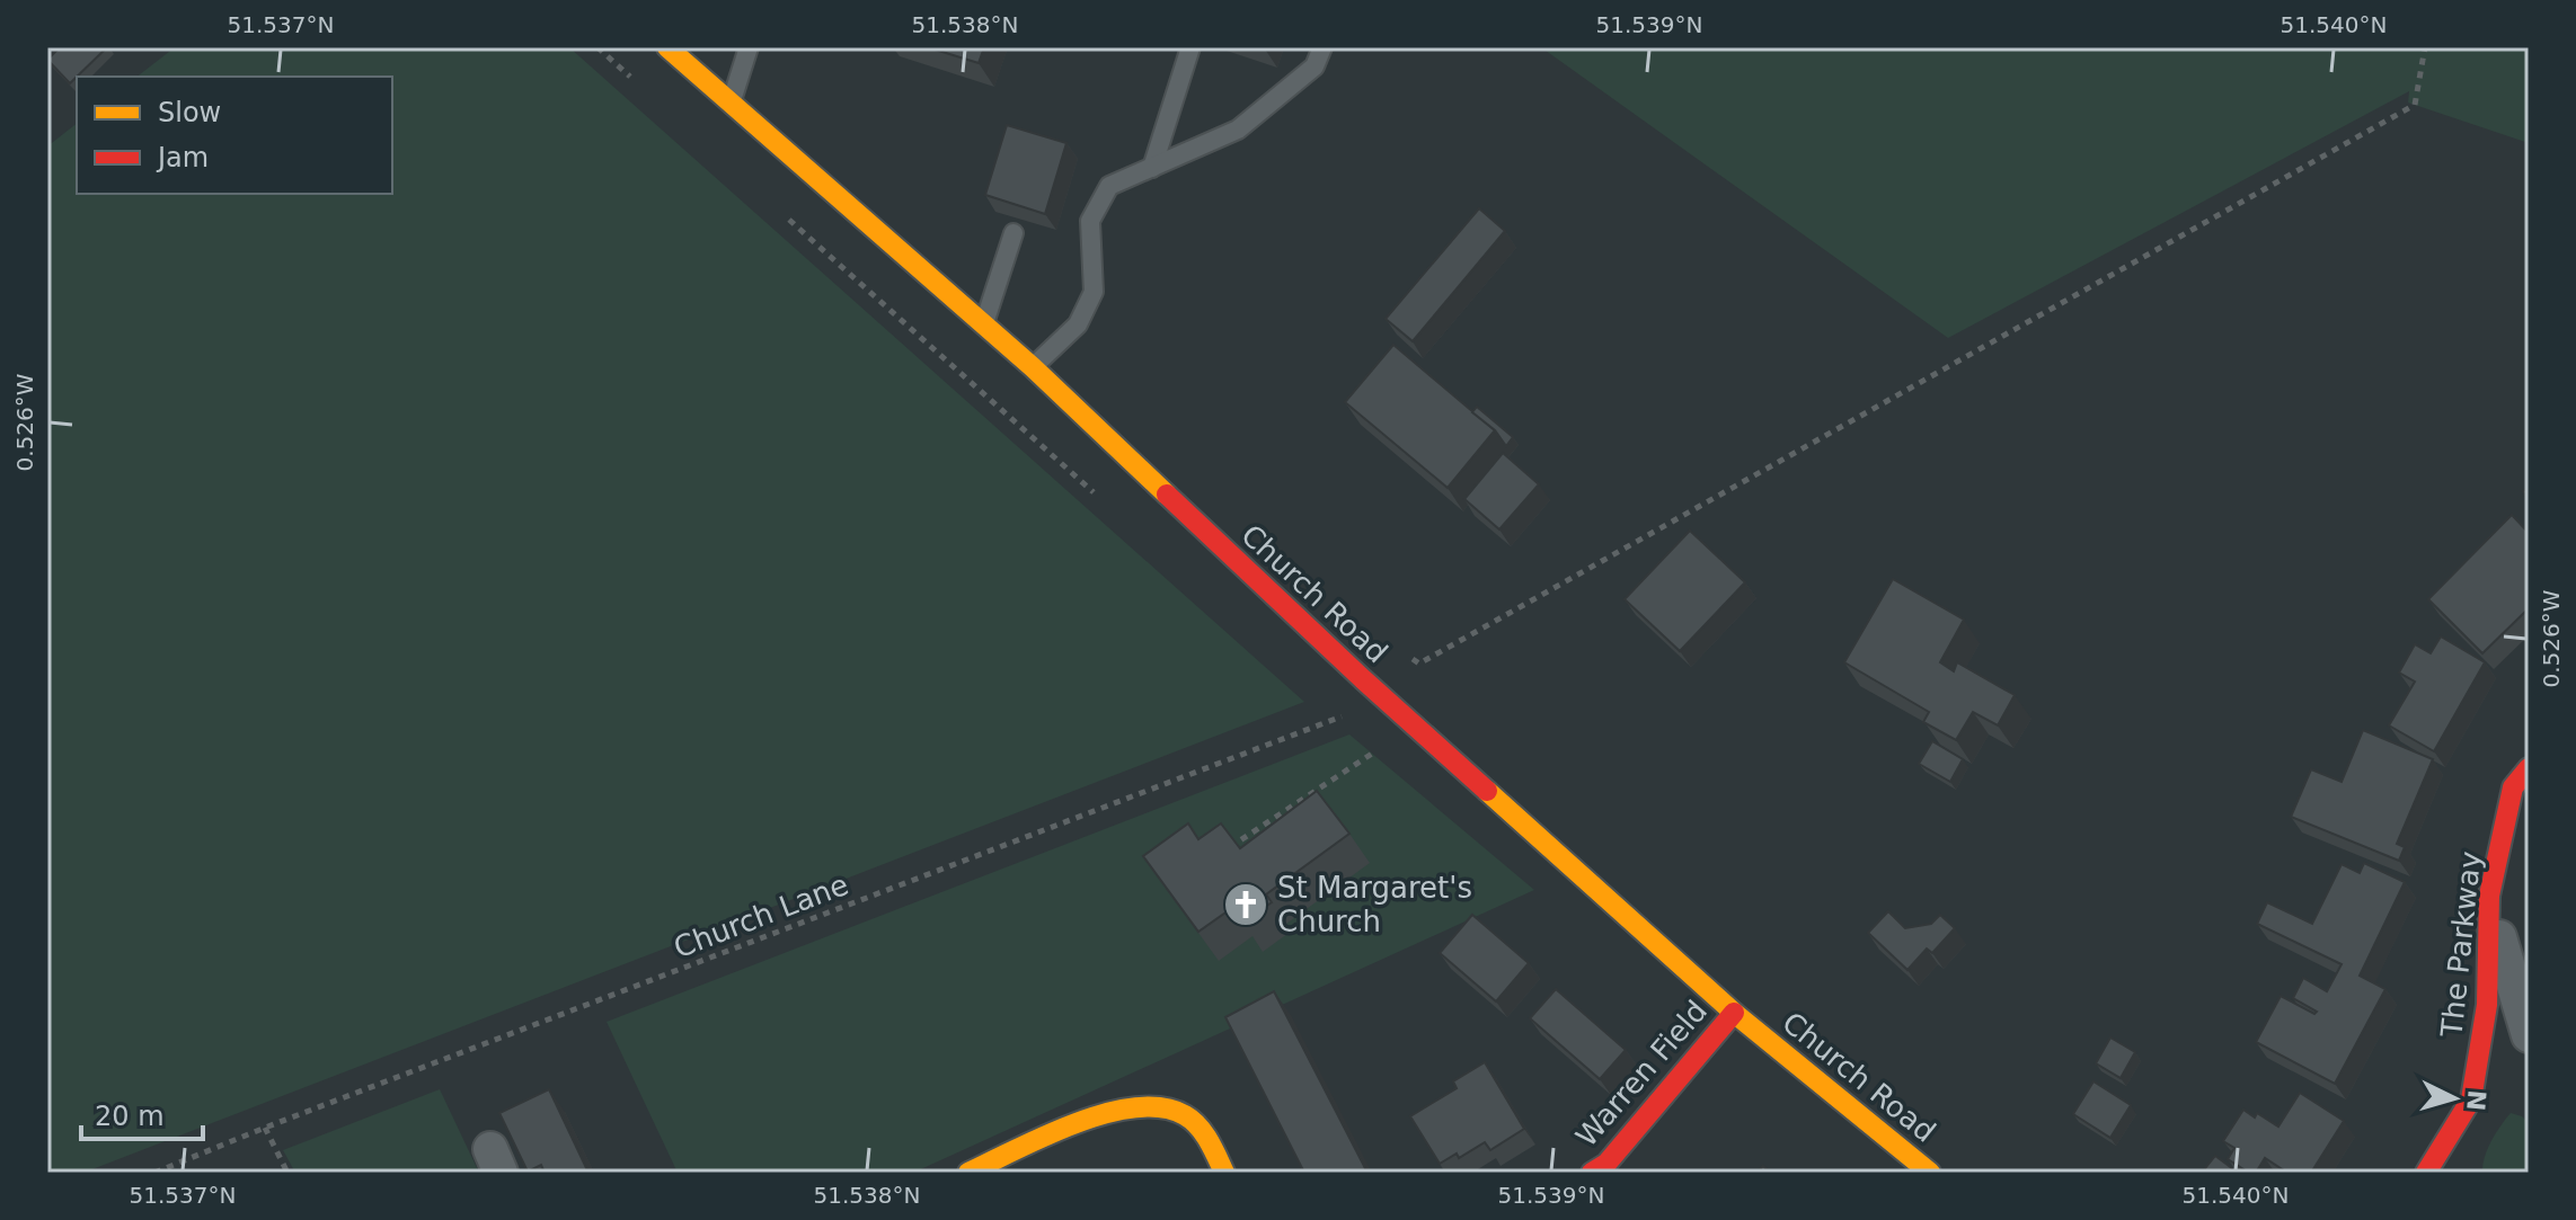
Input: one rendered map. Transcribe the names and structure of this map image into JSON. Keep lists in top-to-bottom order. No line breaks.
{"streets":{"main road":["Church Road","The Parkway","Warren Field"],"path":["Church Lane"]},"crossings":[["Church Road","Warren Field"]],"places":{"church":["St Margaret's Church"]},"legend":["Slow","Jam"],"scale_bar":"20 m","north":"right","coordinates":["51.537°N","51.538°N","51.539°N","51.540°N","0.526°W"]}
